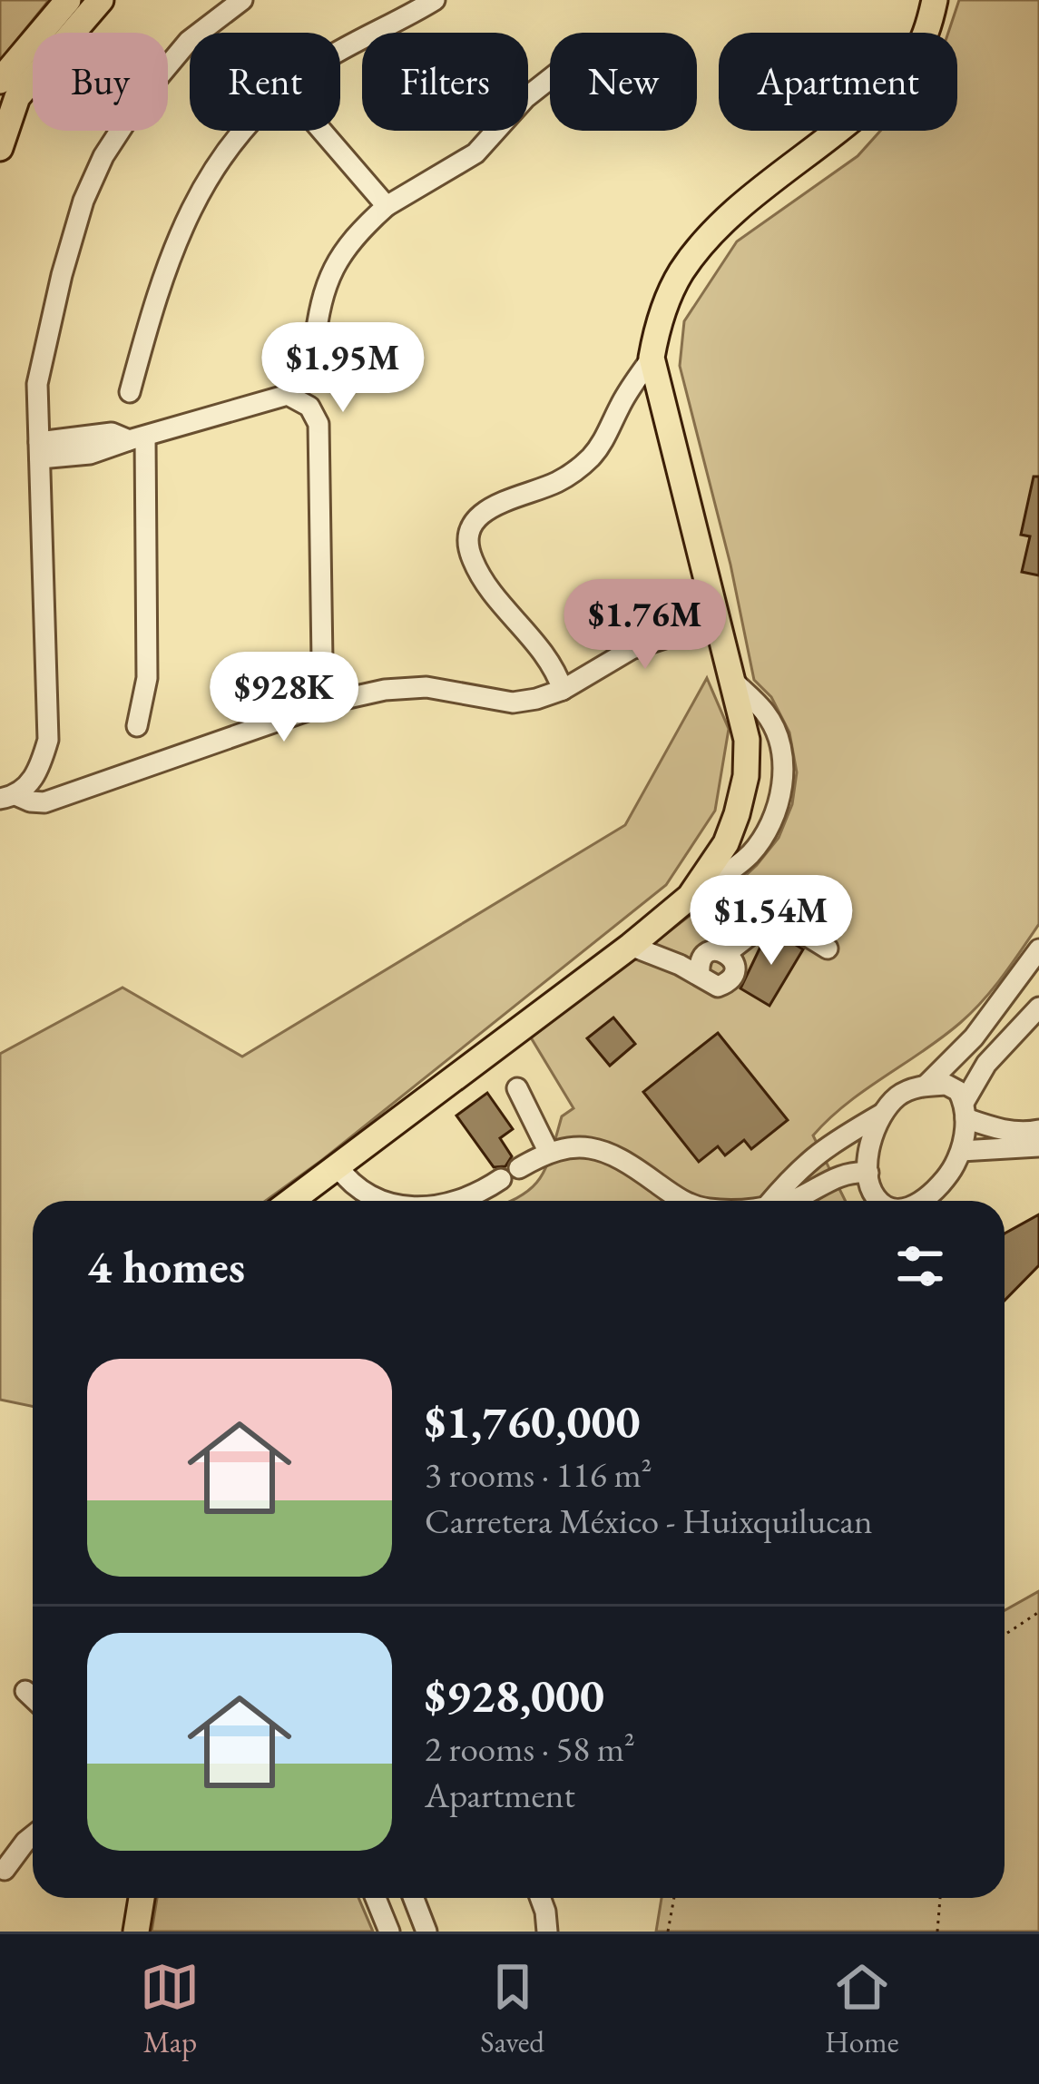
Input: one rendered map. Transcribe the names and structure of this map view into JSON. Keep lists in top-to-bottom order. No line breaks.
{"page":{"chip":["Buy","Rent","Filters","New","Apartment"],"price":["$1.95M","$1.76M","$928K","$1.54M"],"heading":"4 homes","list":[{"name":"$1,760,000","note":"3 rooms · 116 m² · Carretera México - Huixquilucan"},{"name":"$928,000","note":"2 rooms · 58 m² · Apartment"}],"tabs":["Map","Saved","Home"]}}
